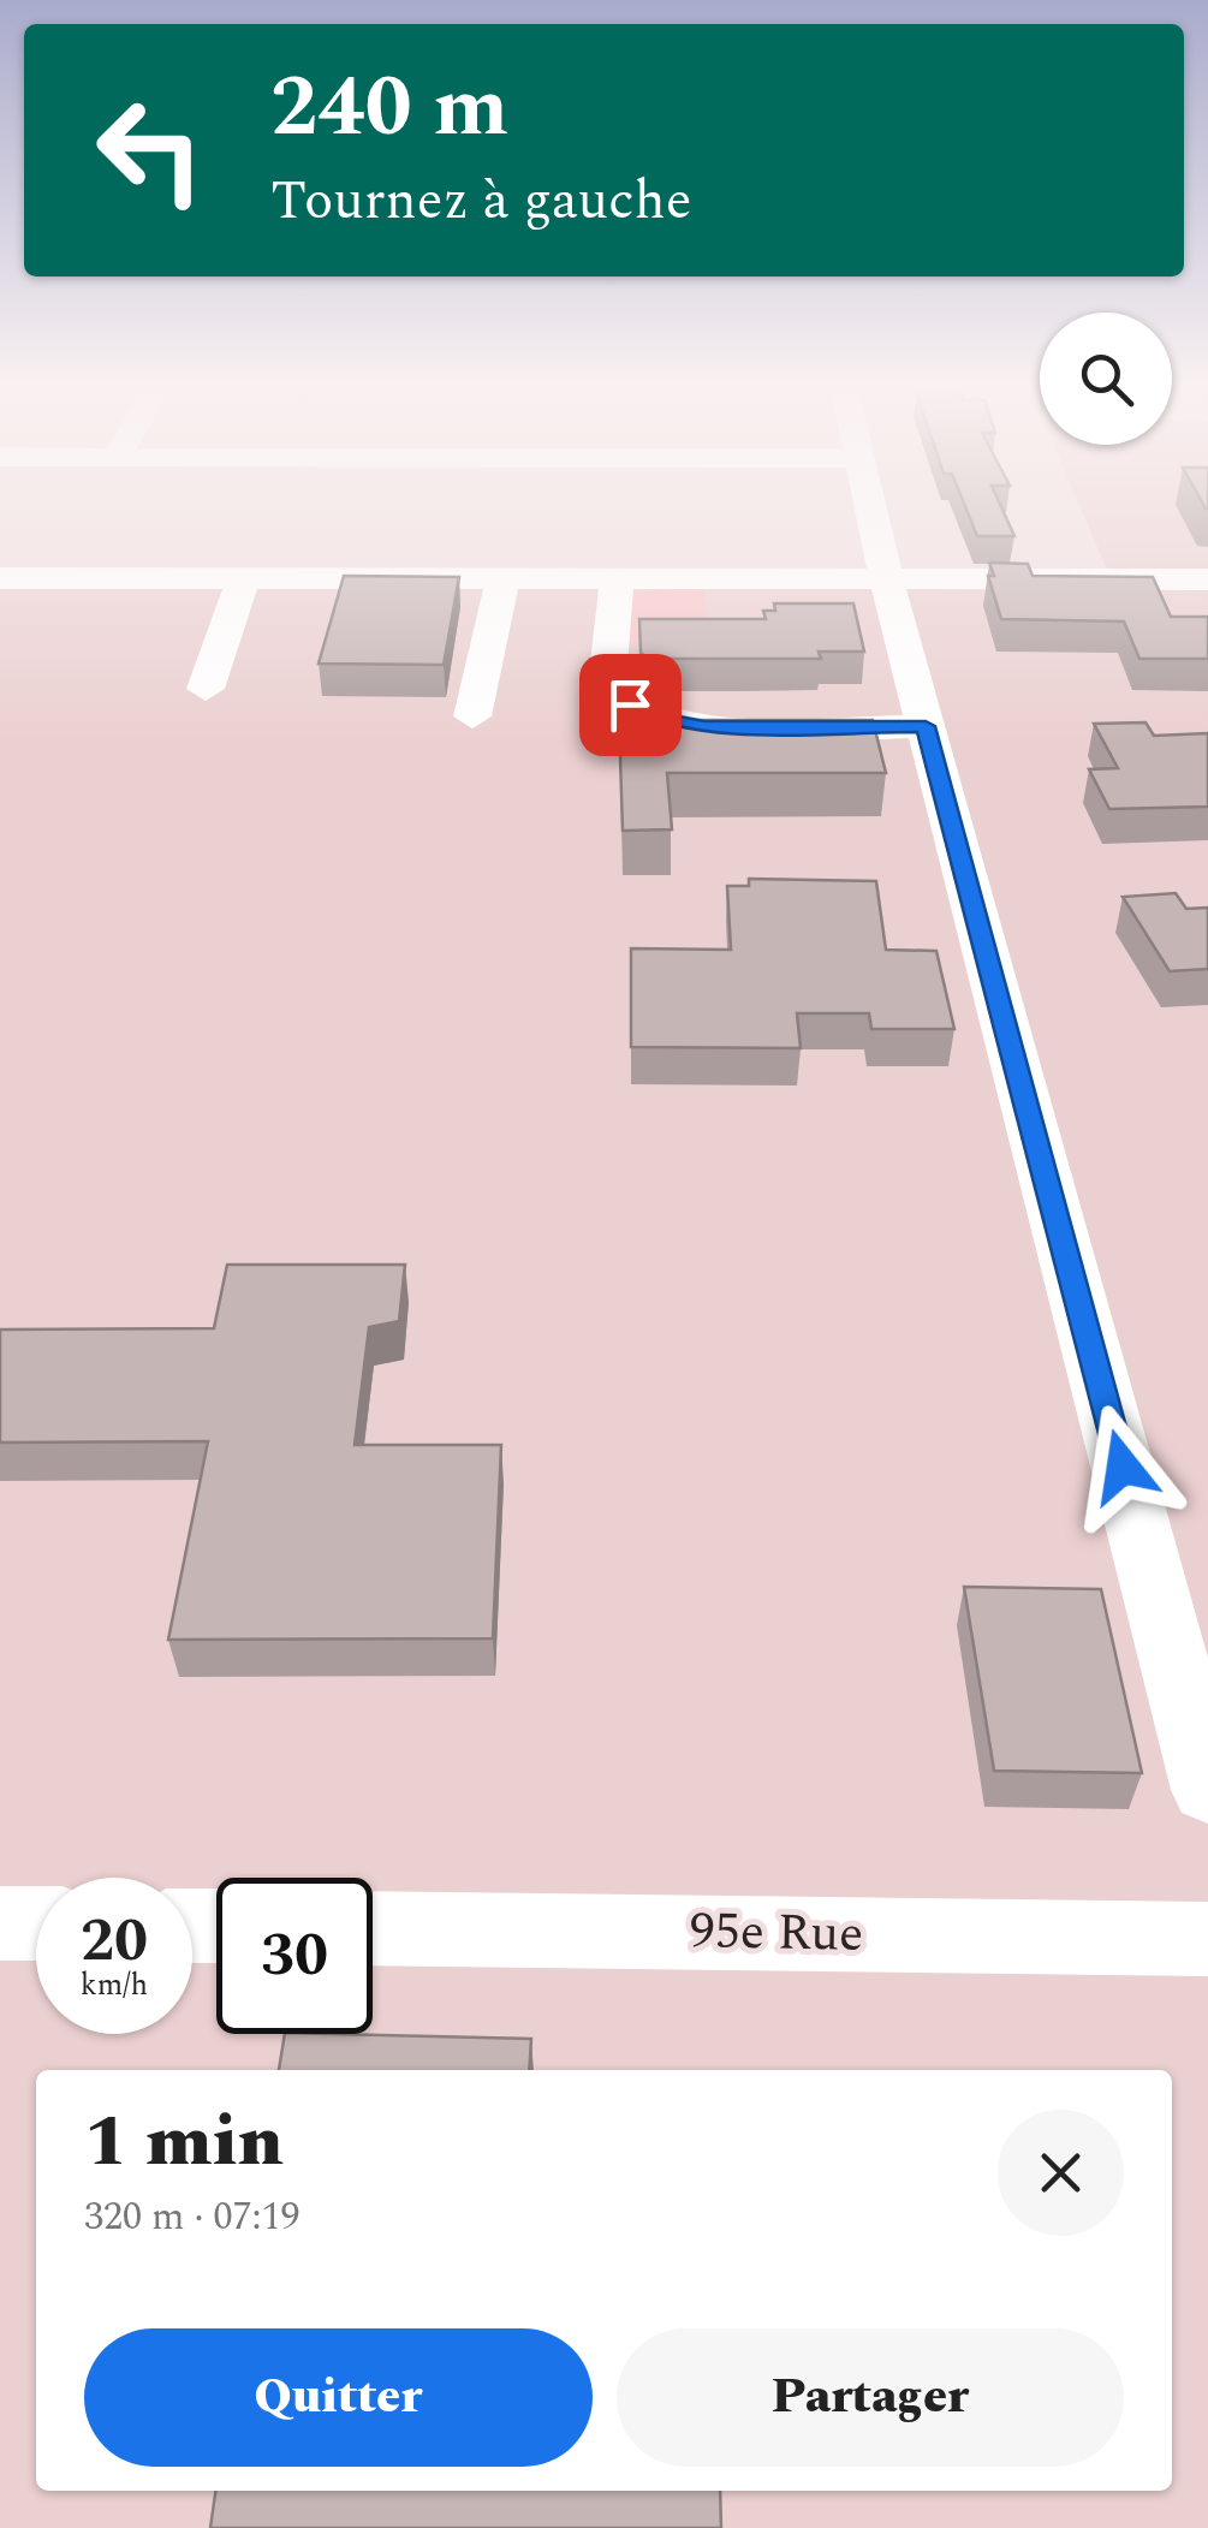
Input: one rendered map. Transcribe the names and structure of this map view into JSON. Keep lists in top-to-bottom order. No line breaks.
{"streets":{"street":["95e Rue"]},"page":{"turn":["240 m","Tournez à gauche"],"speed":"20 km/h","limit":"30","heading":["1 min","320 m · 07:19"],"buttons":["Quitter","Partager"]}}
